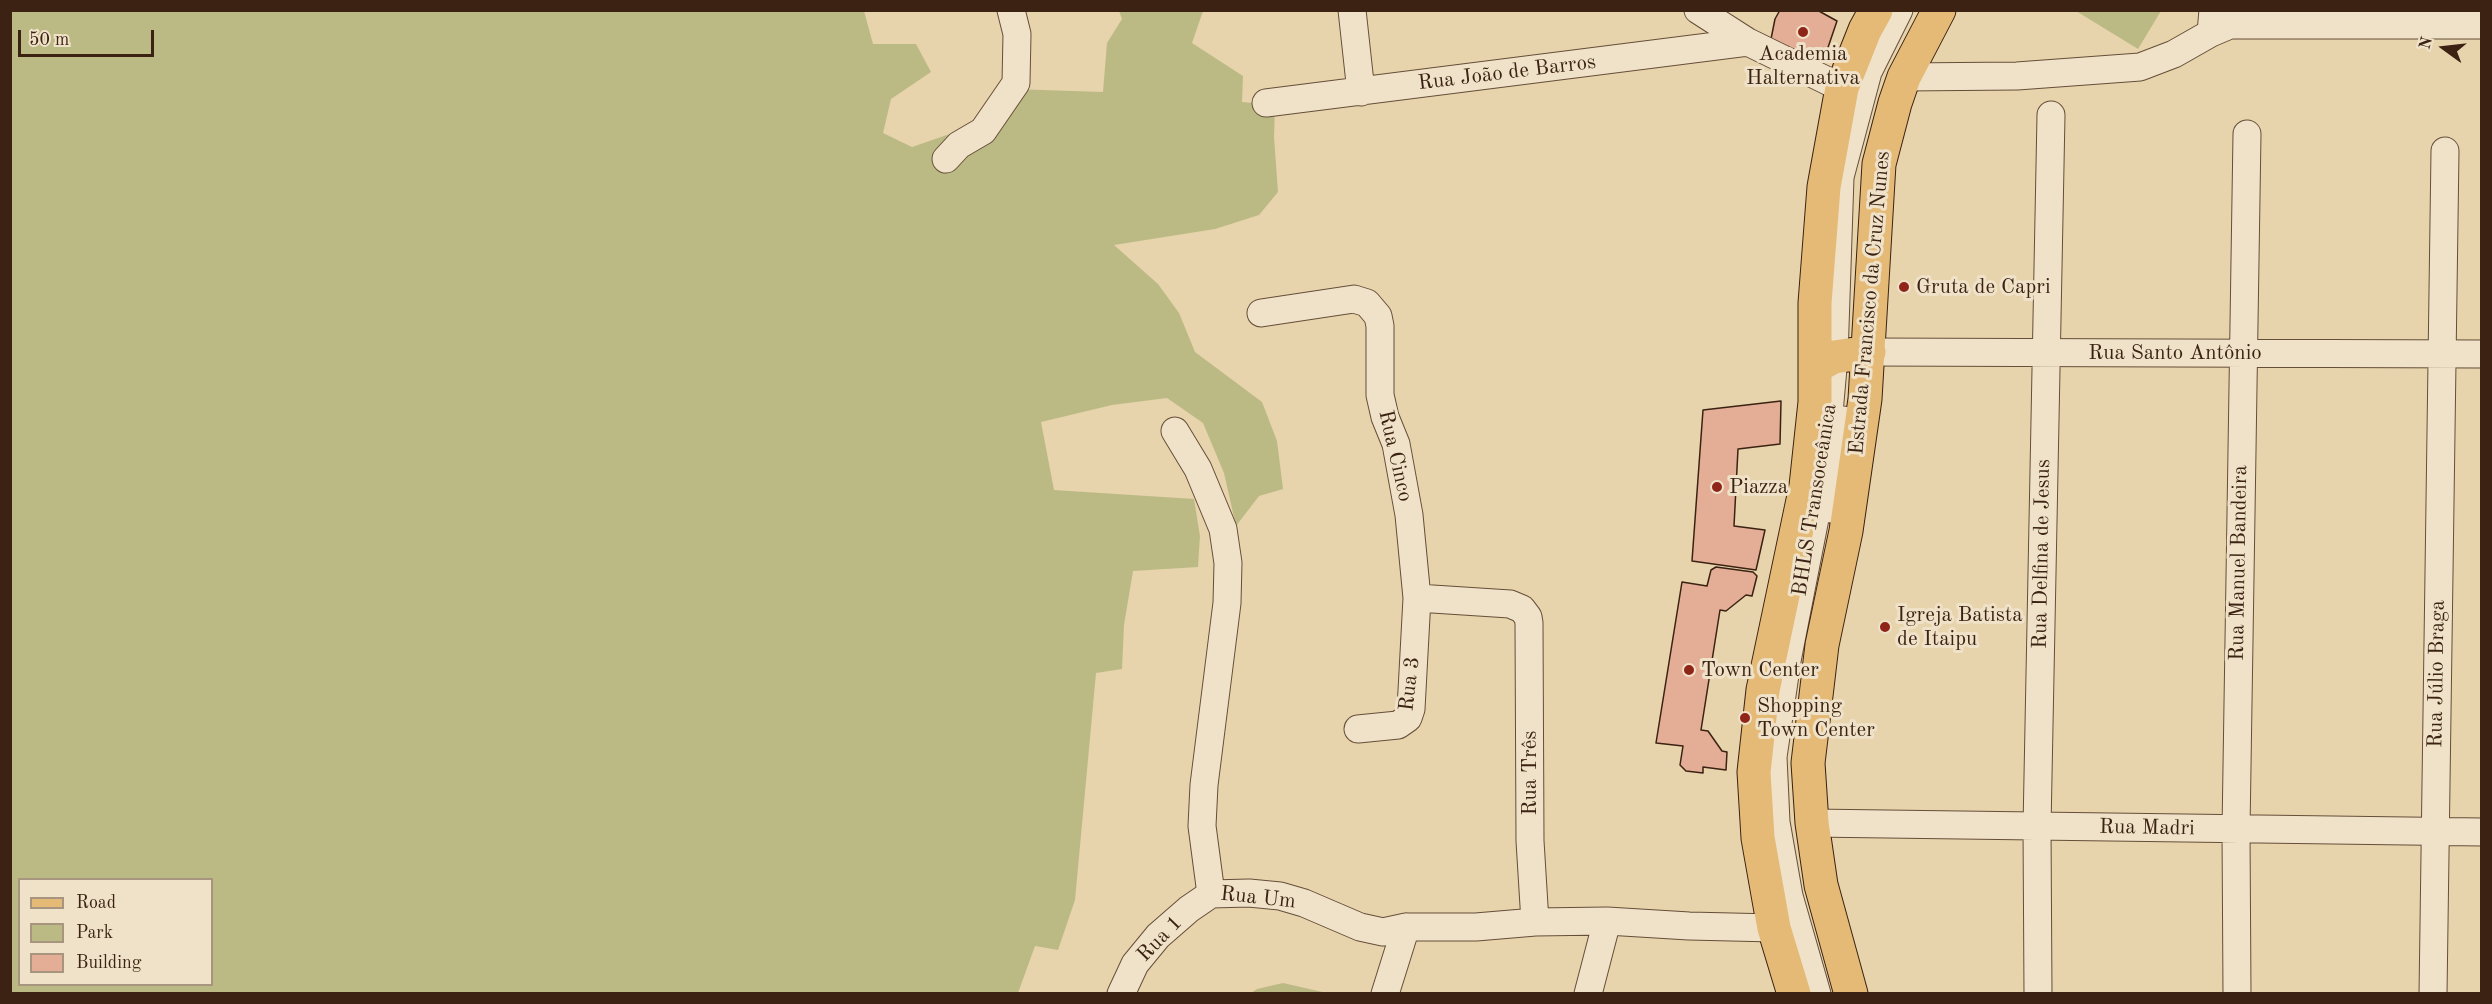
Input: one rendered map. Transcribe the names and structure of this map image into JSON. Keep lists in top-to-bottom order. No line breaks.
{"streets":{"main road":["Estrada Francisco da Cruz Nunes"],"street":["Rua João de Barros","Rua Santo Antônio","Rua Cinco","BHLS Transoceânica","Rua Delfina de Jesus","Rua Manuel Bandeira","Rua Júlio Braga","Rua 3","Rua Três","Rua Madri","Rua Um","Rua 1"]},"crossings":[["Estrada Francisco da Cruz Nunes","Rua Santo Antônio"],["Estrada Francisco da Cruz Nunes","BHLS Transoceânica"],["Estrada Francisco da Cruz Nunes","Rua Madri"],["Estrada Francisco da Cruz Nunes","Rua Um"],["Rua Santo Antônio","BHLS Transoceânica"],["Rua Santo Antônio","Rua Delfina de Jesus"],["Rua Santo Antônio","Rua Manuel Bandeira"],["Rua Santo Antônio","Rua Júlio Braga"],["Rua Cinco","Rua 3"],["Rua Cinco","Rua Três"],["Rua Delfina de Jesus","Rua Madri"],["Rua Manuel Bandeira","Rua Madri"],["Rua Júlio Braga","Rua Madri"],["Rua 3","Rua Três"],["Rua Três","Rua Um"],["Rua Um","Rua 1"]],"places":["Academia Halternativa","Gruta de Capri","Piazza","Igreja Batista de Itaipu","Town Center","Shopping Town Center"],"legend":["Road","Park","Building"],"scale_bar":"50 m","north":"left"}
